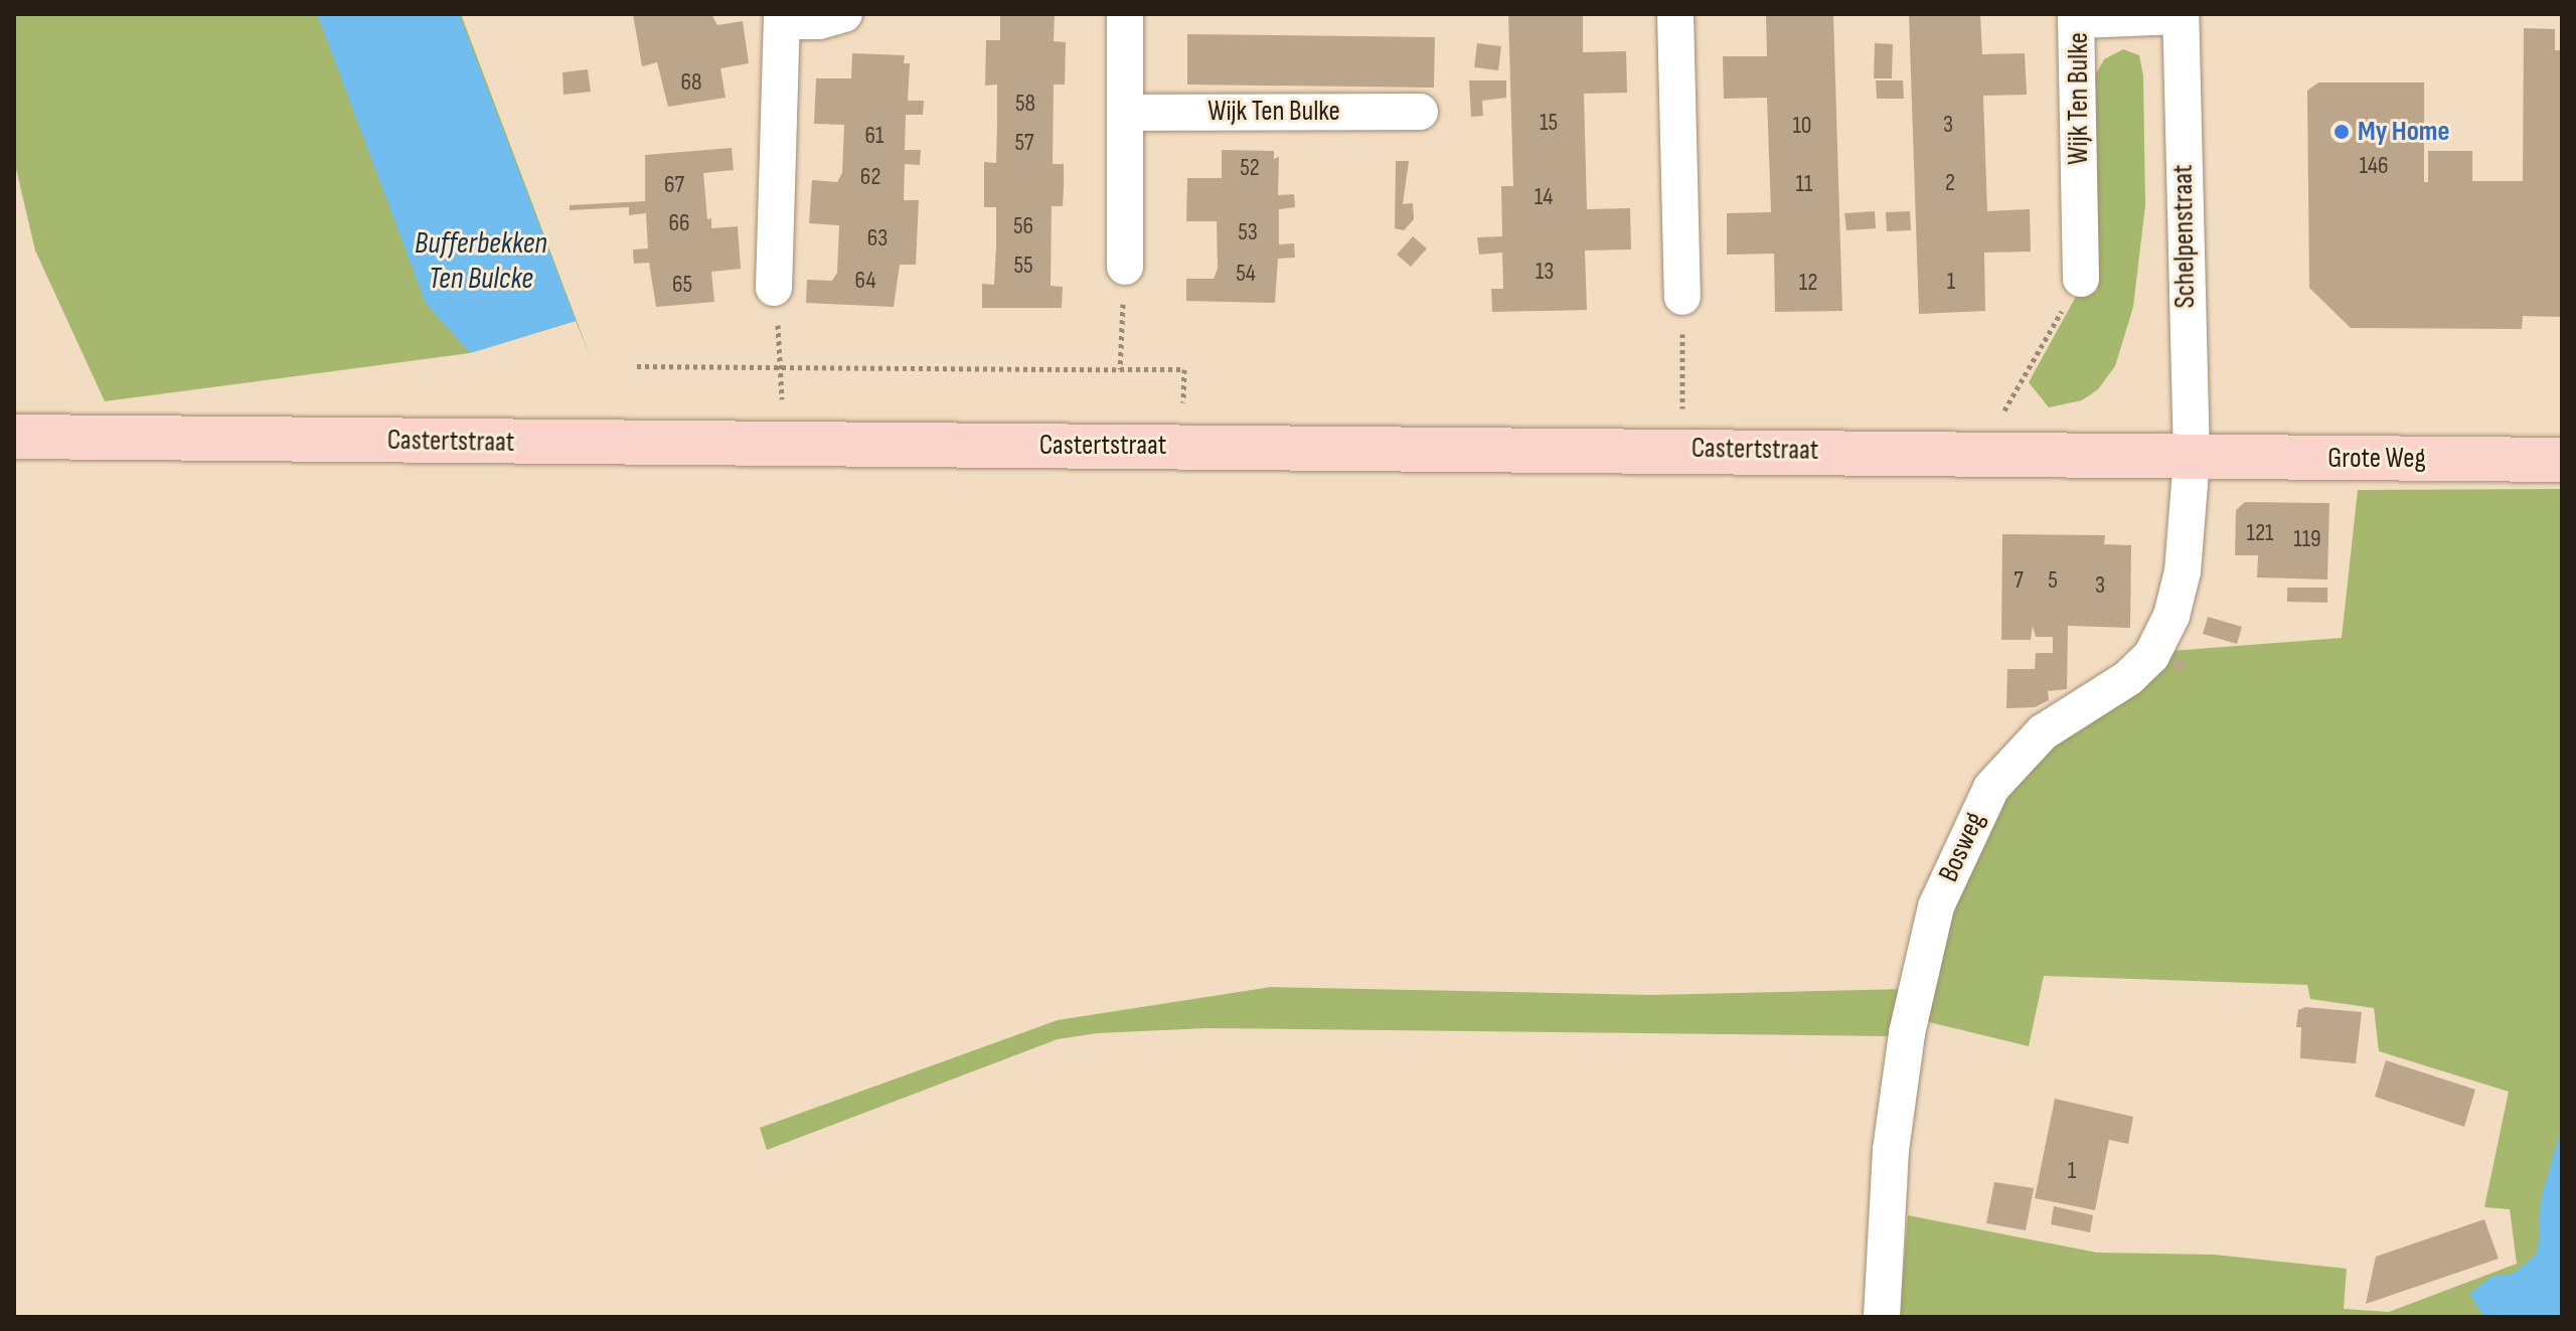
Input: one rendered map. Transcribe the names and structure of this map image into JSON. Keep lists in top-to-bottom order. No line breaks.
{"streets":{"main road":["Castertstraat","Grote Weg"],"street":["Wijk Ten Bulke","Schelpenstraat","Bosweg"]},"crossings":[["Wijk Ten Bulke","Schelpenstraat"],["Schelpenstraat","Castertstraat"],["Schelpenstraat","Grote Weg"],["Schelpenstraat","Bosweg"],["Castertstraat","Grote Weg"],["Castertstraat","Bosweg"],["Grote Weg","Bosweg"]],"water":["Bufferbekken Ten Bulcke"],"places":["My Home"],"house_numbers":["68","58","15","3","10","61","57","146","52","62","2","11","67","14","66","56","53","63","55","13","54","64","1","12","65","121","119","7","5","3","1"]}
